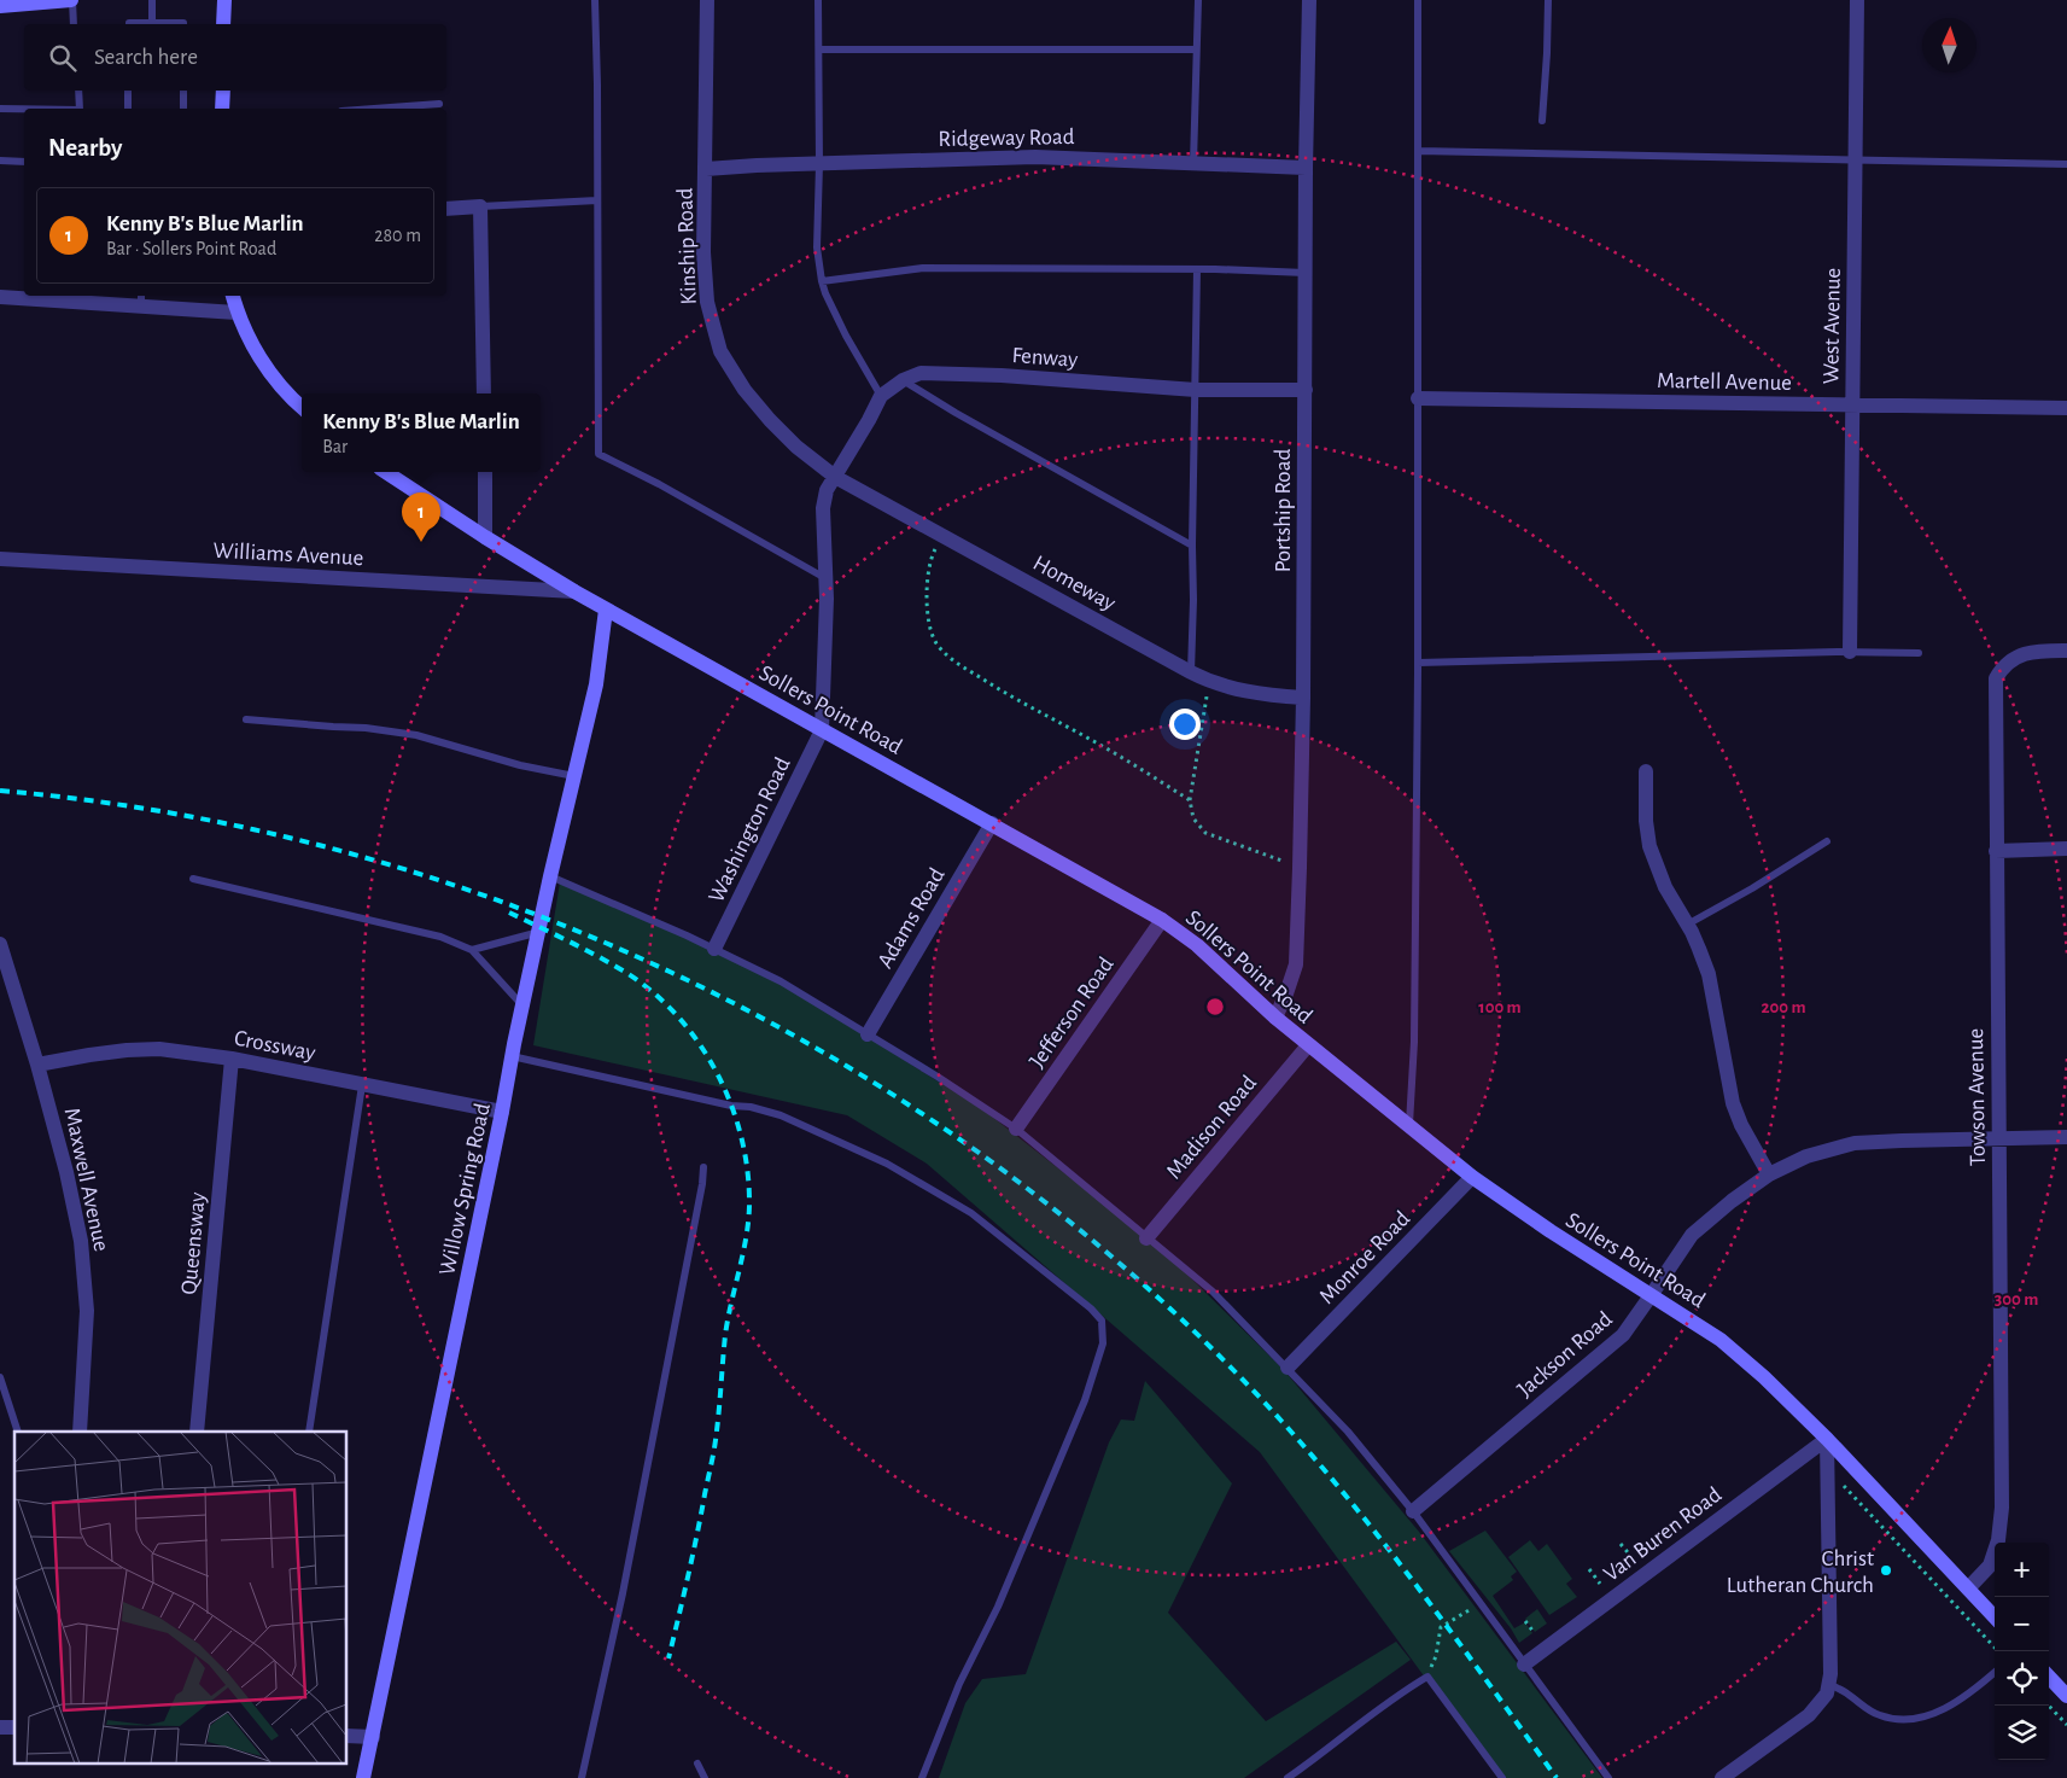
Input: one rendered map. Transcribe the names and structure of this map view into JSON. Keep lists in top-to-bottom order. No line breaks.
{"streets":{"street":["Ridgeway Road","Kinship Road","West Avenue","Fenway","Martell Avenue","Portship Road","Williams Avenue","Homeway","Sollers Point Road","Washington Road","Adams Road","Jefferson Road","Crossway","Towson Avenue","Madison Road","Maxwell Avenue","Willow Spring Road","Queensway","Monroe Road","Jackson Road","Van Buren Road"]},"crossings":[["Ridgeway Road","Kinship Road"],["Ridgeway Road","Portship Road"],["Kinship Road","Fenway"],["Kinship Road","Homeway"],["West Avenue","Martell Avenue"],["Fenway","Portship Road"],["Fenway","Homeway"],["Portship Road","Homeway"],["Portship Road","Sollers Point Road"],["Williams Avenue","Sollers Point Road"],["Sollers Point Road","Washington Road"],["Sollers Point Road","Adams Road"],["Sollers Point Road","Jefferson Road"],["Sollers Point Road","Towson Avenue"],["Sollers Point Road","Madison Road"],["Sollers Point Road","Willow Spring Road"],["Sollers Point Road","Monroe Road"],["Sollers Point Road","Jackson Road"],["Sollers Point Road","Van Buren Road"],["Crossway","Maxwell Avenue"],["Crossway","Willow Spring Road"],["Crossway","Queensway"],["Towson Avenue","Jackson Road"]],"places":["Christ Lutheran Church"],"north":"top","page":{"search":"Search here","heading":"Nearby","list":[{"mark":"1","name":"Kenny B's Blue Marlin","note":"Bar · Sollers Point Road","value":"280 m"}],"popup":["Kenny B's Blue Marlin","Bar"],"pins":"1","map_buttons":["+","−"]},"rings":["100 m","200 m","300 m"]}
